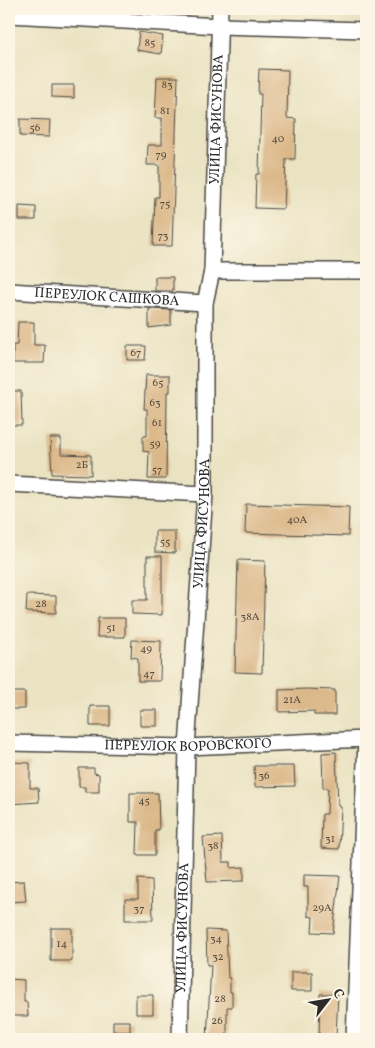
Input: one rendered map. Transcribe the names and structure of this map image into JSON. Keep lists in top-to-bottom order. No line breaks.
{"streets":{"street":["УЛИЦА ФИСУНОВА","ПЕРЕУЛОК САШКОВА","ПЕРЕУЛОК ВОРОВСКОГО"]},"crossings":[["УЛИЦА ФИСУНОВА","ПЕРЕУЛОК САШКОВА"],["УЛИЦА ФИСУНОВА","ПЕРЕУЛОК ВОРОВСКОГО"]],"house_numbers":["85","83","81","56","40","79","75","73","67","65","63","61","59","2Б","57","40А","55","28","38А","51","49","47","21А","36","45","31","38","29А","37","34","14","32","28","26"],"north":"top right"}
